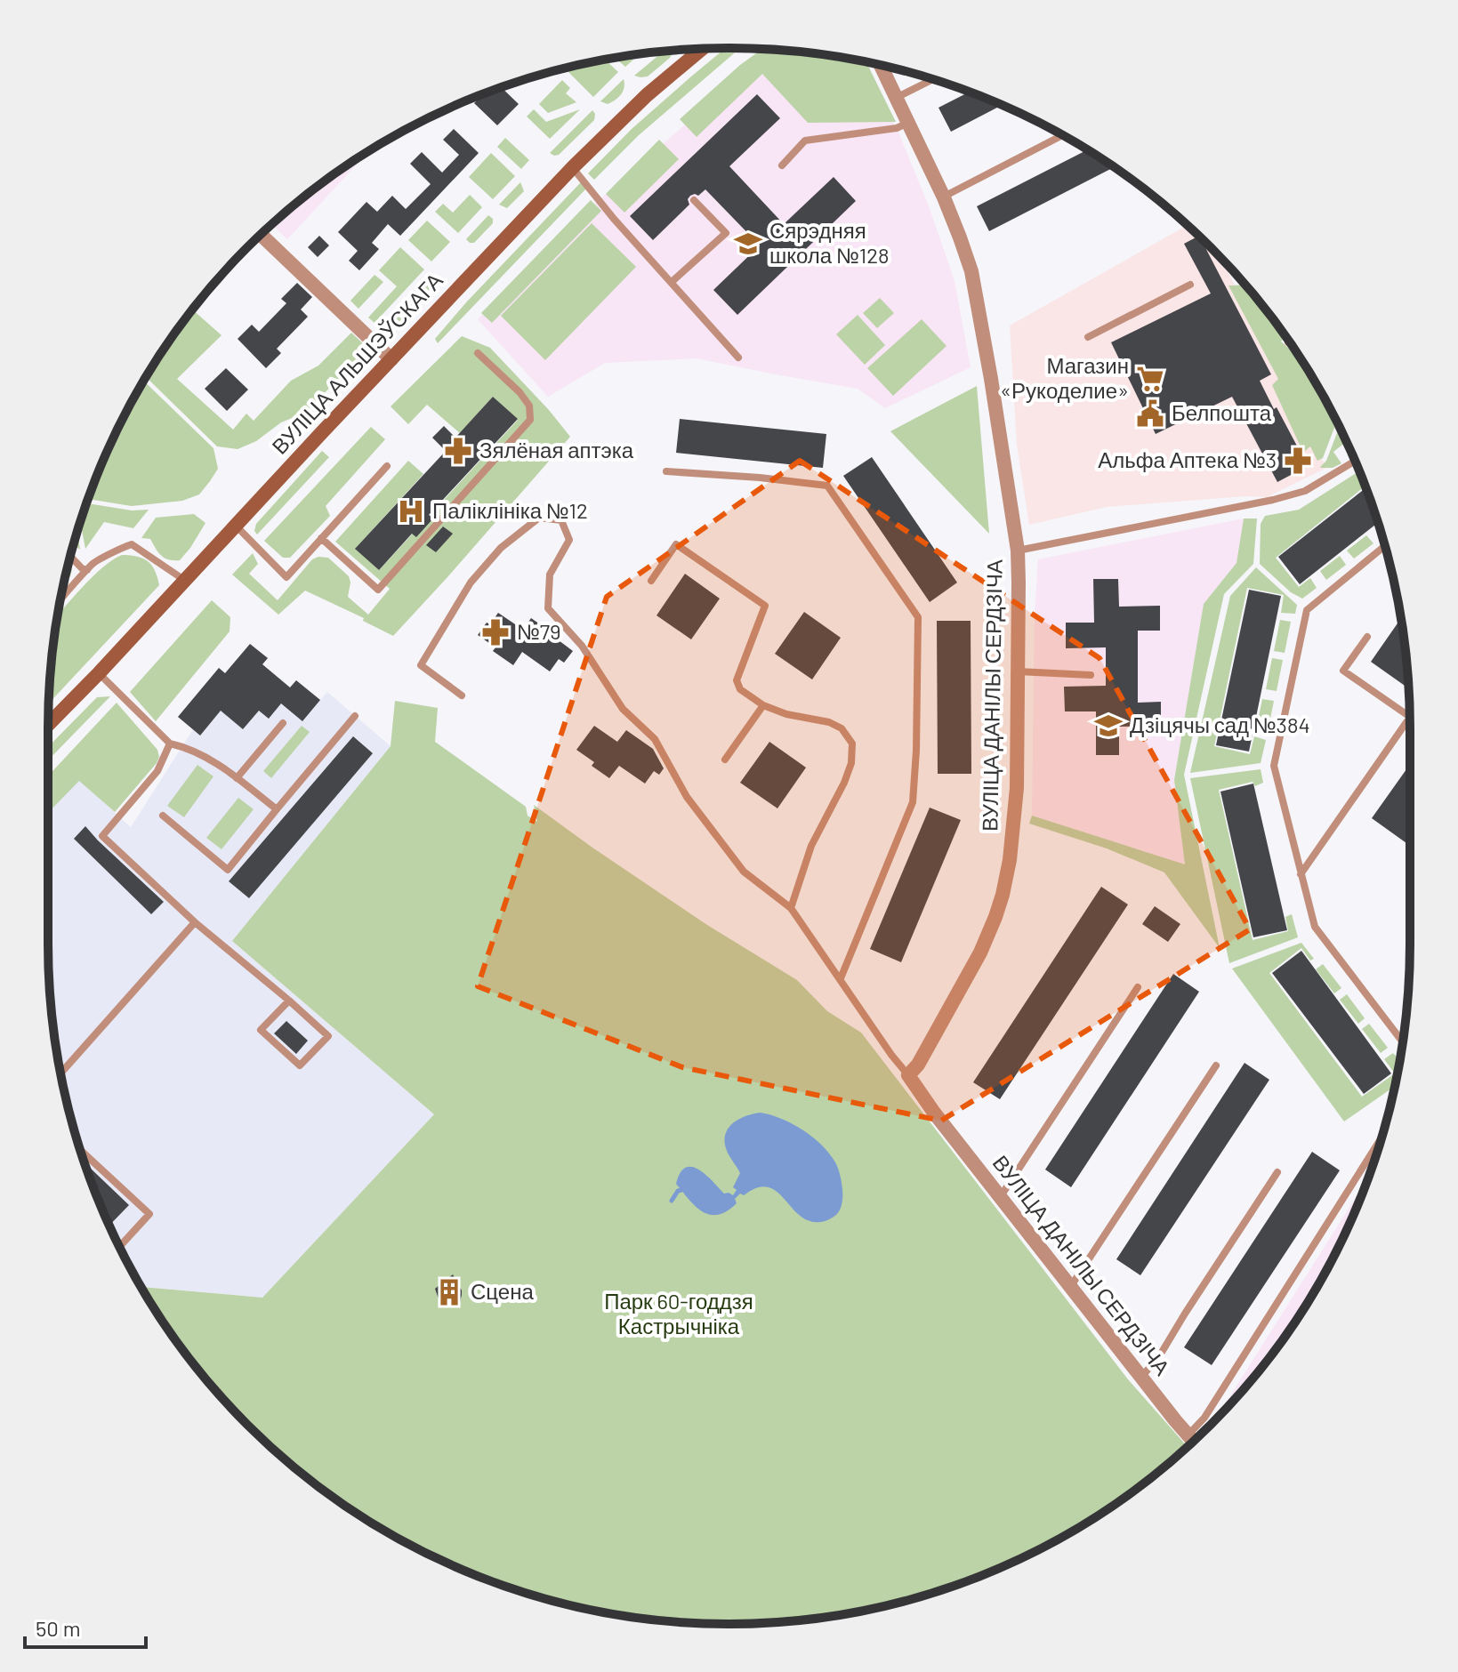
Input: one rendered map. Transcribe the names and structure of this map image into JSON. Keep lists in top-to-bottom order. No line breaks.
{"streets":{"main road":["ВУЛІЦА АЛЬШЭЎСКАГА"],"street":["ВУЛІЦА ДАНІЛЫ СЕРДЗІЧА"]},"parks":["Парк 60-годдзя Кастрычніка"],"places":{"school or university":["Сярэдняя школа №128","Дзіцячы сад №384"],"supermarket":["Магазин «Рукоделие»"],"public building":["Белпошта"],"pharmacy":["Зялёная аптэка","Альфа Аптека №3","№79"],"hospital":["Паліклініка №12"],"building":["Сцена"]},"scale_bar":"50 m"}
